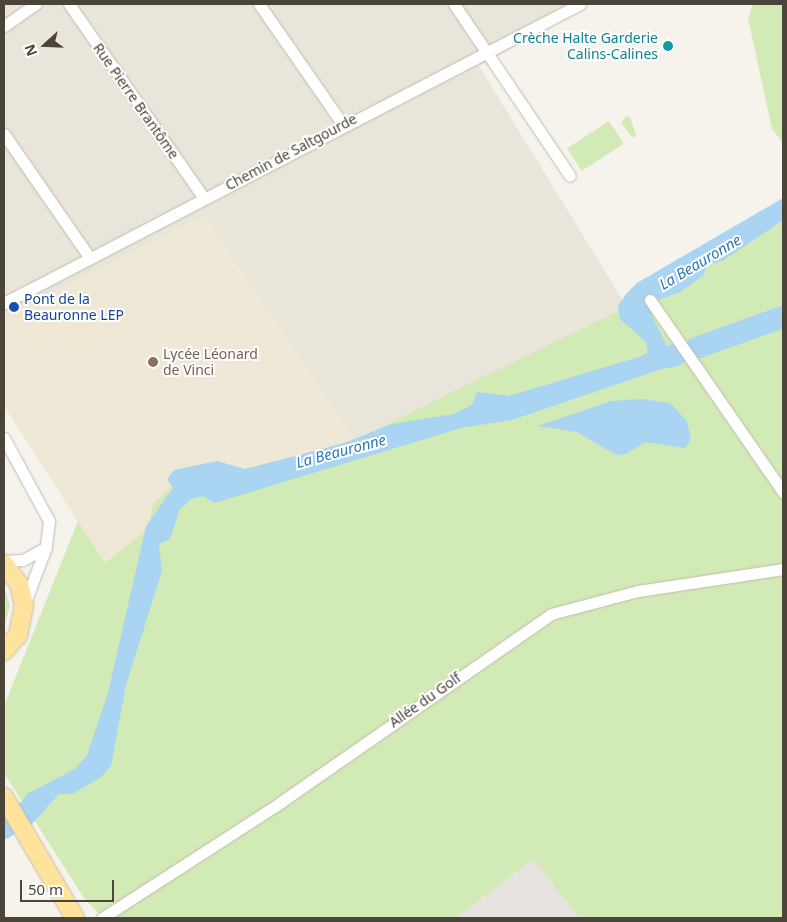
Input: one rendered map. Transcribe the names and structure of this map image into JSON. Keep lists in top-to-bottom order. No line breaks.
{"streets":{"street":["Rue Pierre Brantôme","Chemin de Saltgourde","Allée du Golf"]},"crossings":[["Rue Pierre Brantôme","Chemin de Saltgourde"]],"water":["La Beauronne"],"places":["Crèche Halte Garderie Calins-Calines","Pont de la Beauronne LEP","Lycée Léonard de Vinci"],"scale_bar":"50 m","north":"left"}
